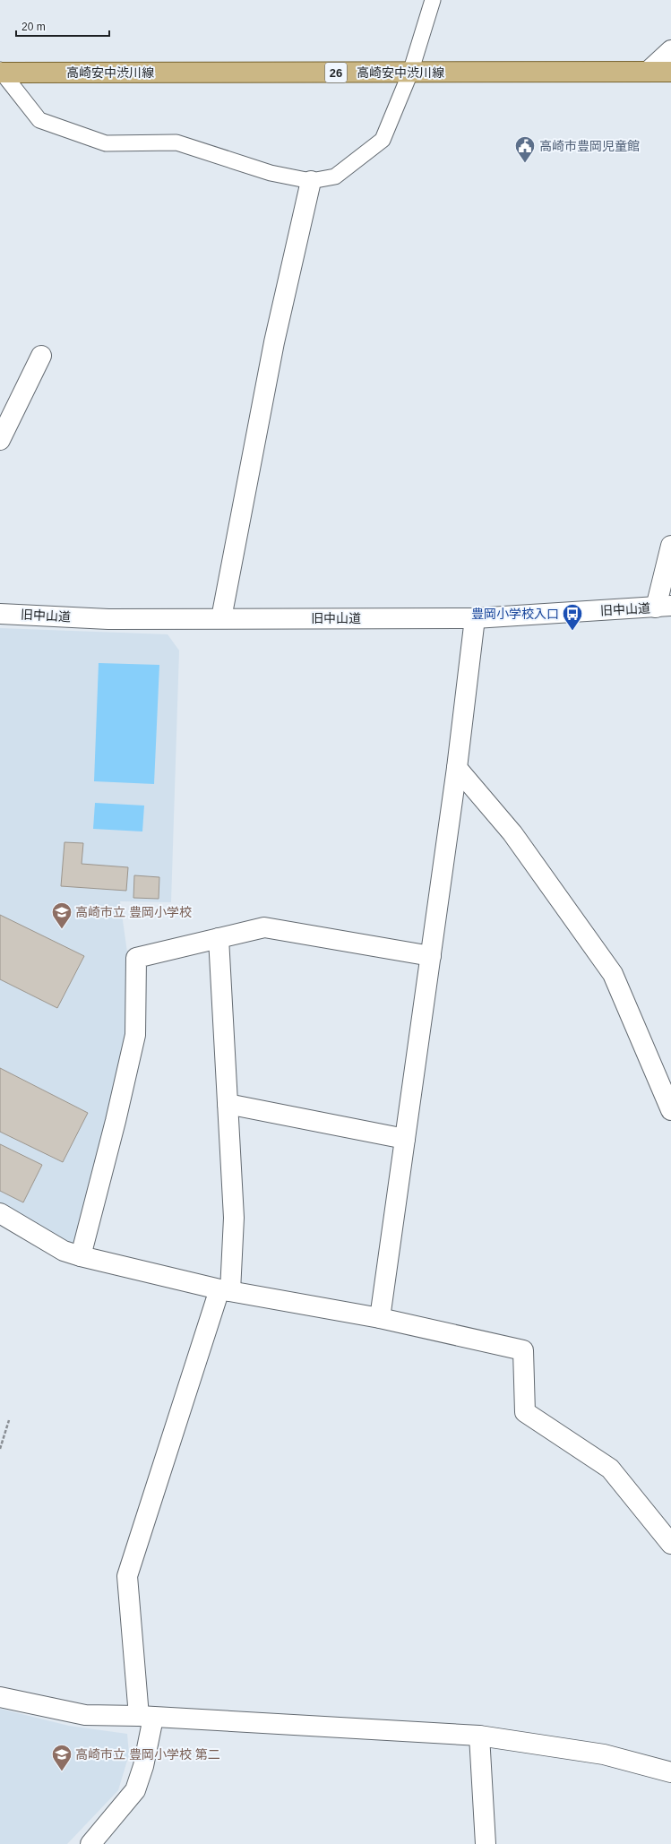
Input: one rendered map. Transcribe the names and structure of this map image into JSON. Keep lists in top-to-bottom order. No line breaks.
{"streets":{"main road":["高崎安中渋川線","26"],"street":["旧中山道"]},"places":{"public building":["高崎市豊岡児童館"],"bus stop":["豊岡小学校入口"],"school or university":["高崎市立 豊岡小学校","高崎市立 豊岡小学校 第二"]},"scale_bar":"20 m"}
